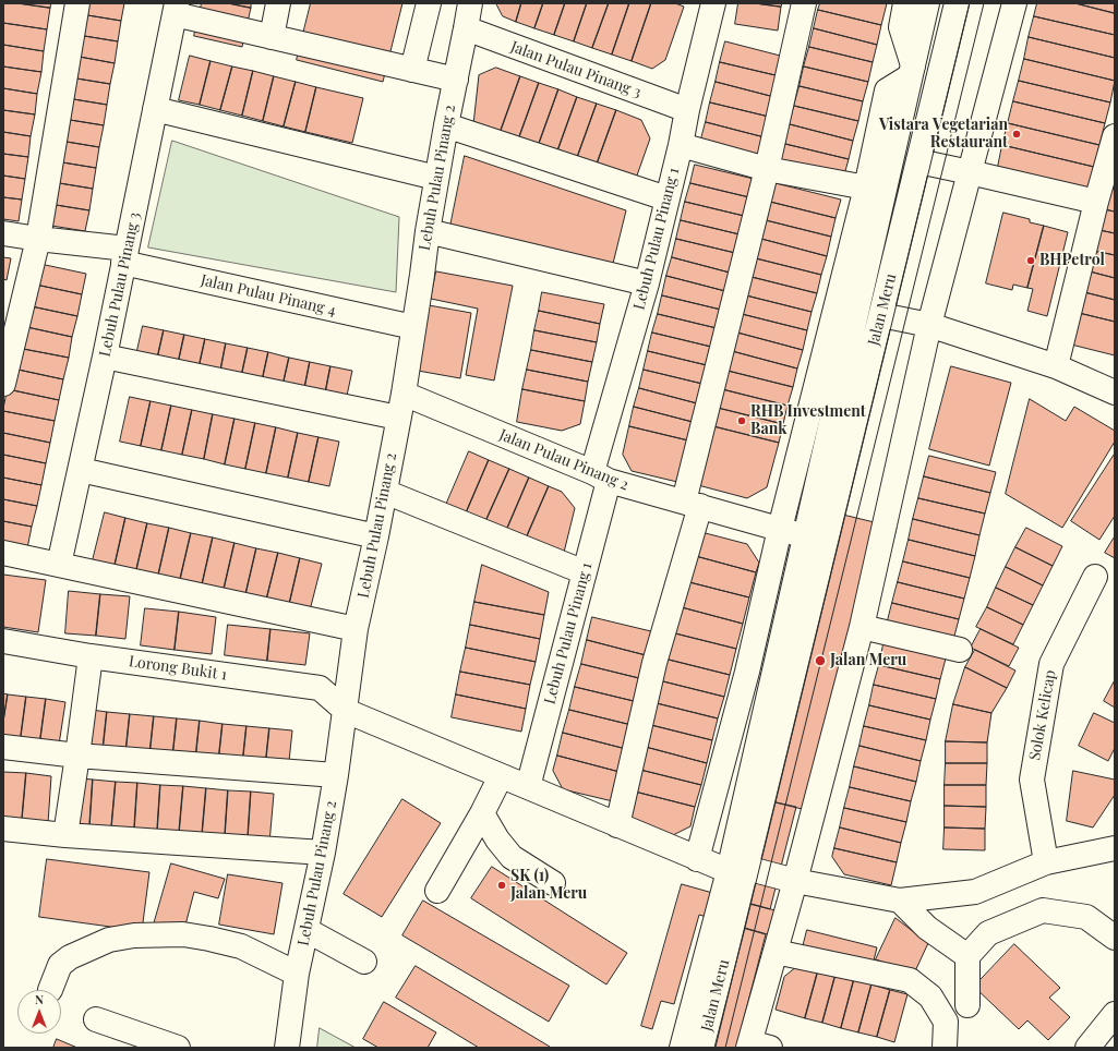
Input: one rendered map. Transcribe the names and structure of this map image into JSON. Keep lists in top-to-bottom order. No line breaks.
{"streets":{"main road":["Jalan Pulau Pinang 3","Lebuh Pulau Pinang 2","Lebuh Pulau Pinang 1","Lebuh Pulau Pinang 3","Jalan Pulau Pinang 4","Jalan Meru","Jalan Pulau Pinang 2","Lorong Bukit 1","Solok Kelicap"]},"crossings":[["Jalan Pulau Pinang 3","Lebuh Pulau Pinang 2"],["Jalan Pulau Pinang 3","Lebuh Pulau Pinang 1"],["Lebuh Pulau Pinang 2","Jalan Pulau Pinang 4"],["Lebuh Pulau Pinang 2","Jalan Pulau Pinang 2"],["Lebuh Pulau Pinang 2","Lorong Bukit 1"],["Lebuh Pulau Pinang 1","Jalan Pulau Pinang 2"],["Lebuh Pulau Pinang 1","Lorong Bukit 1"],["Lebuh Pulau Pinang 3","Jalan Pulau Pinang 4"],["Jalan Meru","Jalan Pulau Pinang 2"],["Jalan Meru","Lorong Bukit 1"],["Lorong Bukit 1","Solok Kelicap"]],"places":["Vistara Vegetarian Restaurant","BHPetrol","RHB Investment Bank","Jalan Meru","SK (1) Jalan Meru"],"north":"top"}
